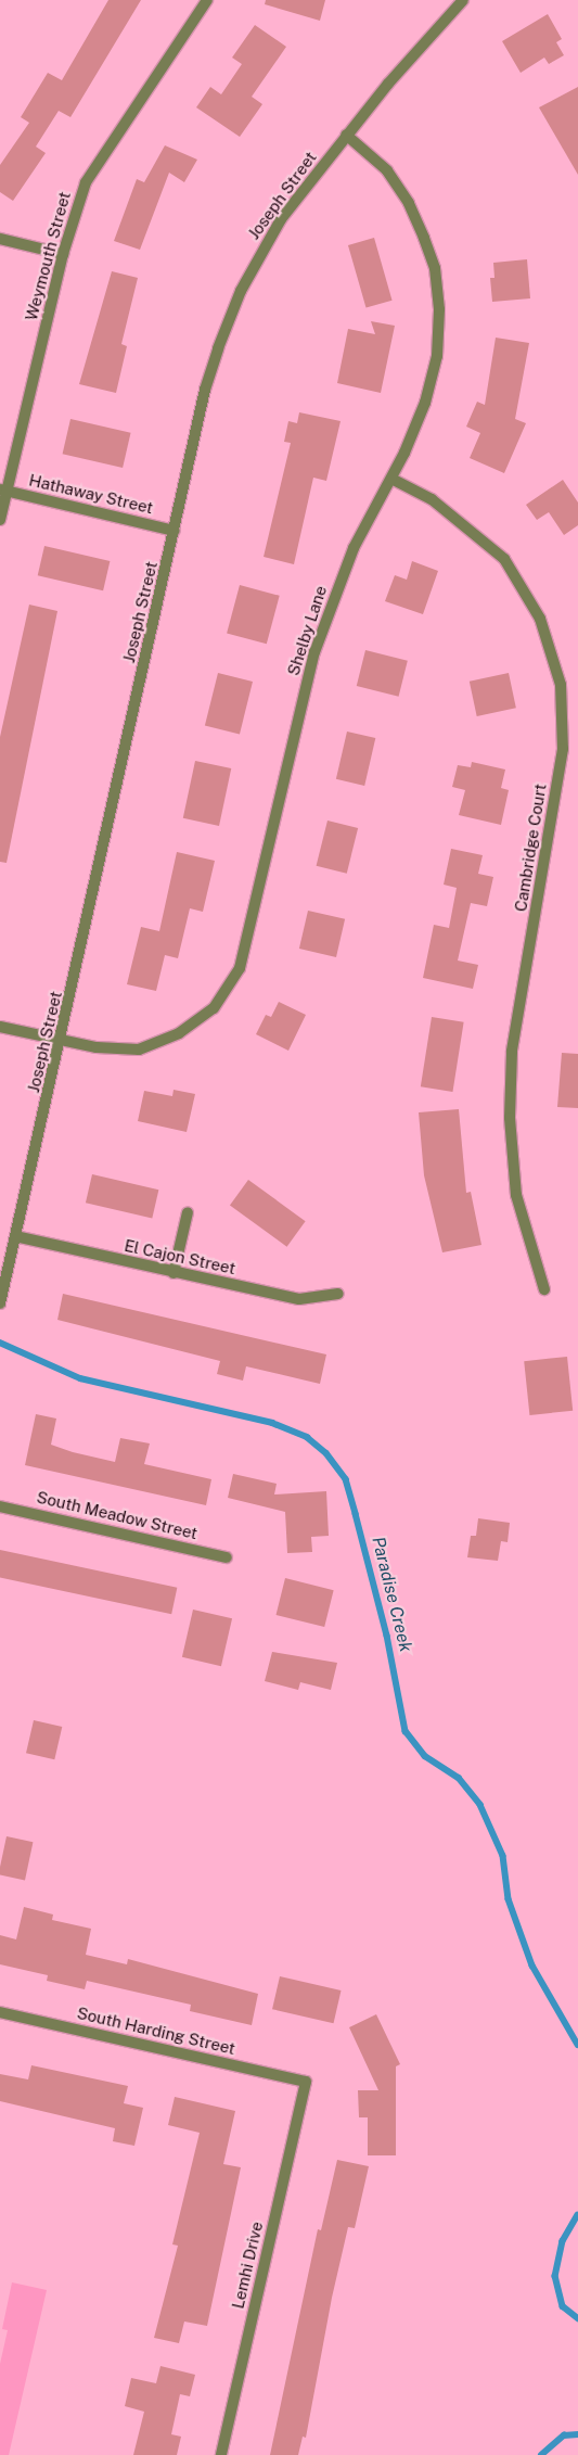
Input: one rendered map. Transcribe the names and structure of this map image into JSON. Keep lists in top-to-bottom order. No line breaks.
{"streets":{"street":["Joseph Street","Weymouth Street","Hathaway Street","Shelby Lane","Cambridge Court","El Cajon Street","South Meadow Street","South Harding Street","Lemhi Drive"]},"crossings":[["Joseph Street","Hathaway Street"],["Joseph Street","Shelby Lane"],["Joseph Street","El Cajon Street"],["Weymouth Street","Hathaway Street"],["Shelby Lane","Cambridge Court"],["South Harding Street","Lemhi Drive"]],"water":["Paradise Creek"]}
